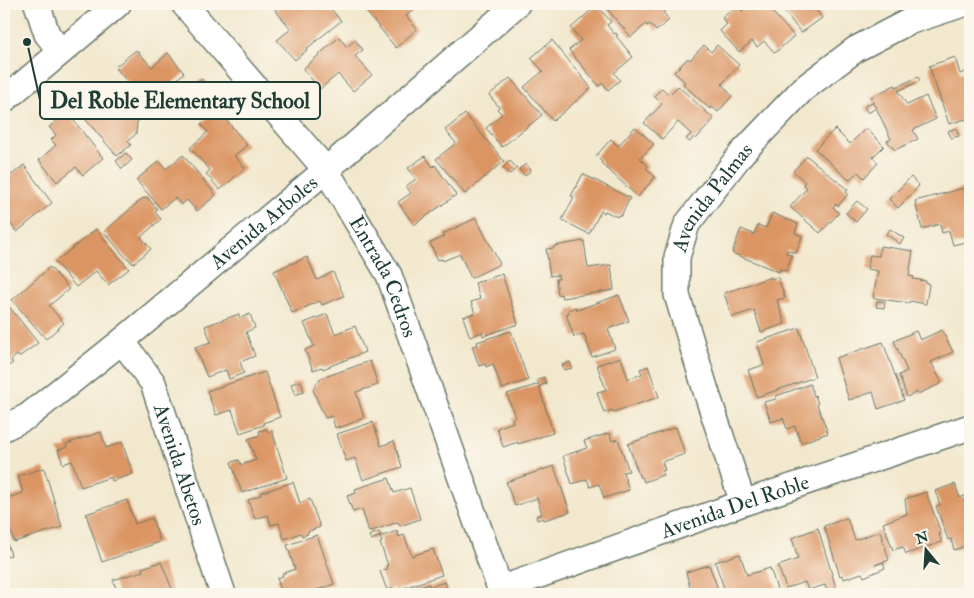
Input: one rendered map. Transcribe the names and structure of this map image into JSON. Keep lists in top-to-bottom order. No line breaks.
{"streets":{"street":["Avenida Palmas","Avenida Arboles","Entrada Cedros","Avenida Abetos","Avenida Del Roble"]},"crossings":[["Avenida Palmas","Avenida Del Roble"],["Avenida Arboles","Entrada Cedros"],["Avenida Arboles","Avenida Abetos"],["Entrada Cedros","Avenida Del Roble"]],"places":["Del Roble Elementary School"],"north":"top"}
